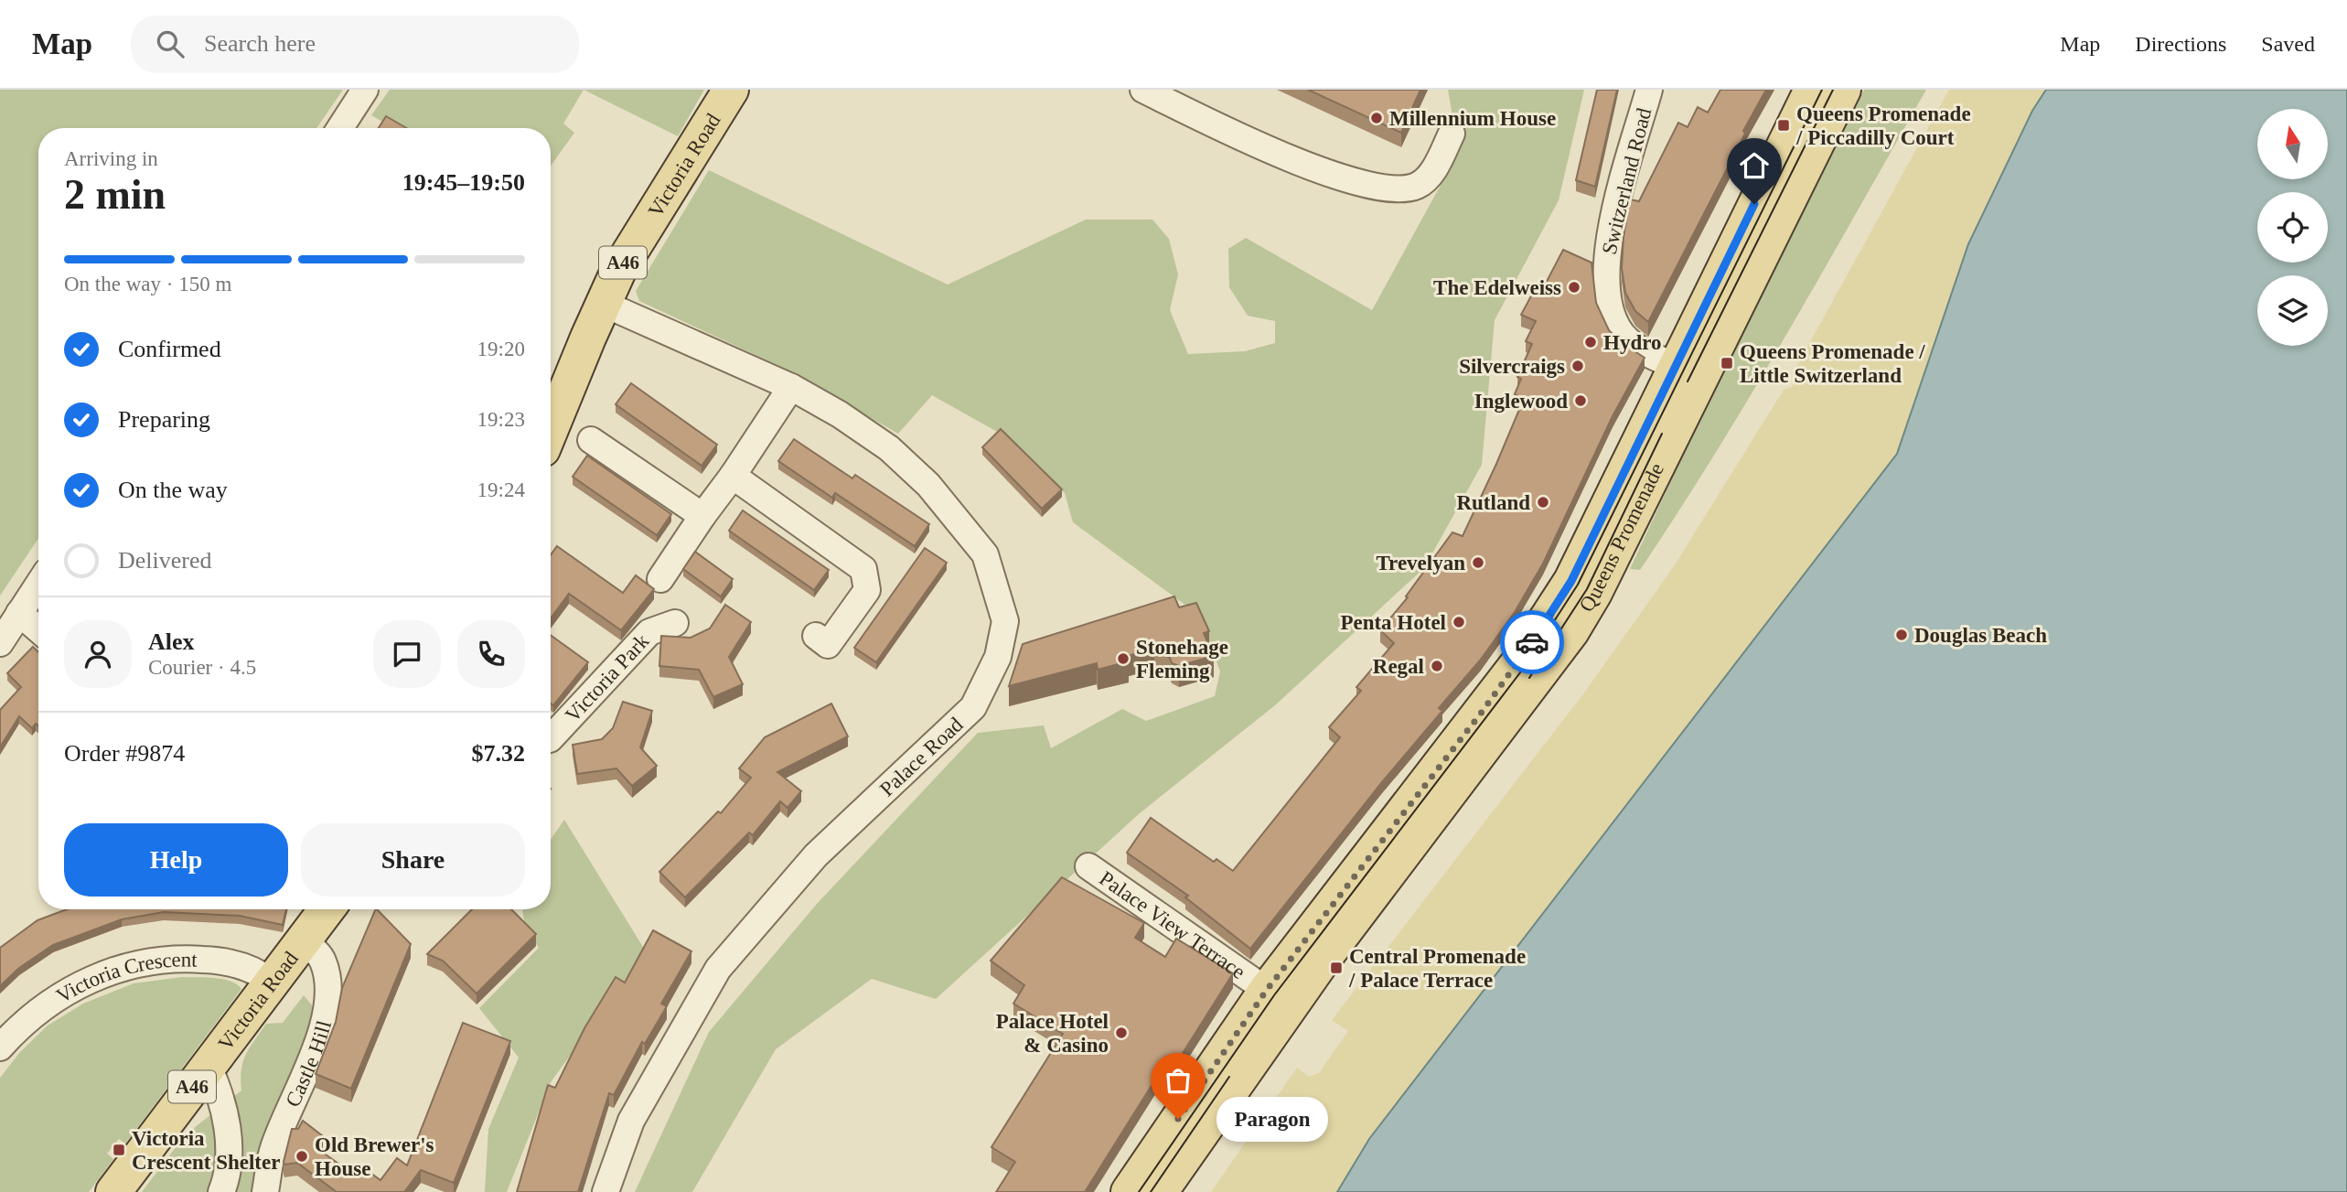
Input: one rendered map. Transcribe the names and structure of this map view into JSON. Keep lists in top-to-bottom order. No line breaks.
{"streets":{"main road":["Victoria Road","A46","Queens Promenade"],"street":["Switzerland Road","Victoria Park","Palace Road","Palace View Terrace","Victoria Crescent","Castle Hill"]},"crossings":[["Victoria Road","Palace Road"],["Victoria Road","Victoria Crescent"],["Victoria Road","Castle Hill"],["Switzerland Road","Queens Promenade"],["Queens Promenade","Palace View Terrace"]],"places":{"other":["Millennium House","The Edelweiss","Hydro","Silvercraigs","Inglewood","Rutland","Trevelyan","Penta Hotel","Douglas Beach","Stonehage Fleming","Regal","Palace Hotel & Casino","Paragon","Old Brewer's House"],"transit":["Queens Promenade / Piccadilly Court","Queens Promenade / Little Switzerland","Central Promenade / Palace Terrace","Victoria Crescent Shelter"]},"north":"top","page":{"header":"Map","search":"Search here","nav":["Map","Directions","Saved"],"heading":["2 min","Arriving in","19:45–19:50"],"panel":["Alex","Courier · 4.5","Order #9874","$7.32"],"bar":"On the way · 150 m","list":[["Confirmed","19:20"],["Preparing","19:23"],["On the way","19:24"],"Delivered"],"buttons":["Help","Share"],"bubble":"Paragon"}}
